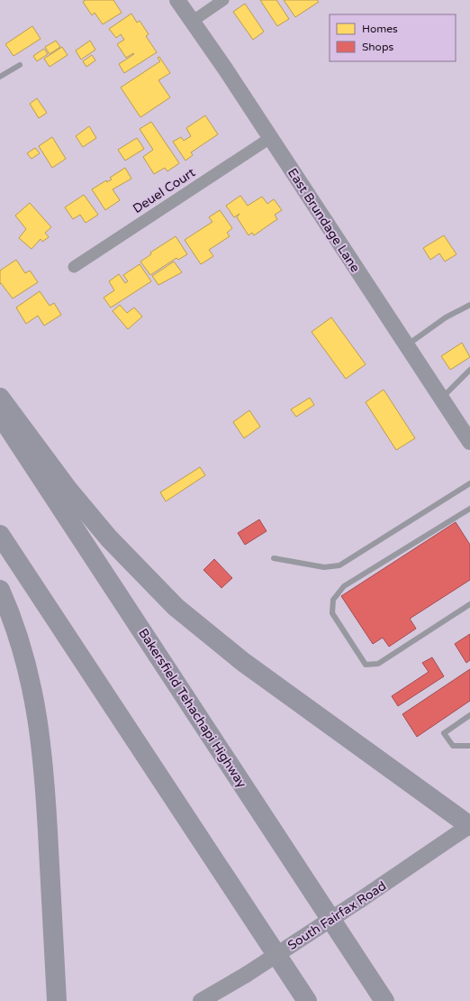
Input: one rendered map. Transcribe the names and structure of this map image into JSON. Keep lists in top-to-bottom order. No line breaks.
{"streets":{"highway":["Bakersfield Tehachapi Highway"],"main road":["East Brundage Lane","South Fairfax Road"],"street":["Deuel Court"]},"crossings":[["Deuel Court","East Brundage Lane"]],"legend":["Homes","Shops"]}
